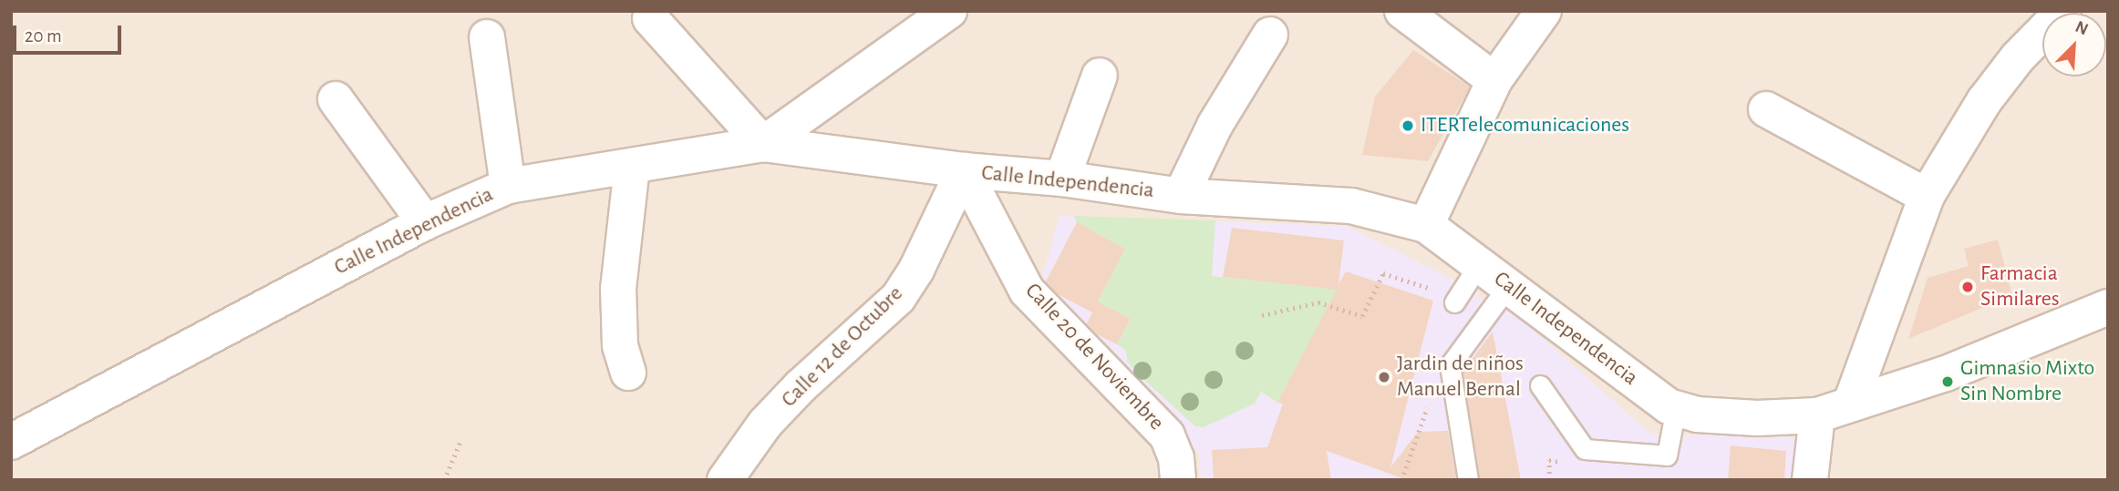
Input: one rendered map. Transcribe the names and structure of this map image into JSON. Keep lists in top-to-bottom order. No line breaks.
{"streets":{"street":["Calle Independencia","Calle 12 de Octubre","Calle 20 de Noviembre"]},"crossings":[["Calle Independencia","Calle 12 de Octubre"],["Calle Independencia","Calle 20 de Noviembre"],["Calle 12 de Octubre","Calle 20 de Noviembre"]],"places":["ITERTelecomunicaciones","Farmacia Similares","Jardin de niños Manuel Bernal","Gimnasio Mixto Sin Nombre"],"scale_bar":"20 m","north":"top right"}
